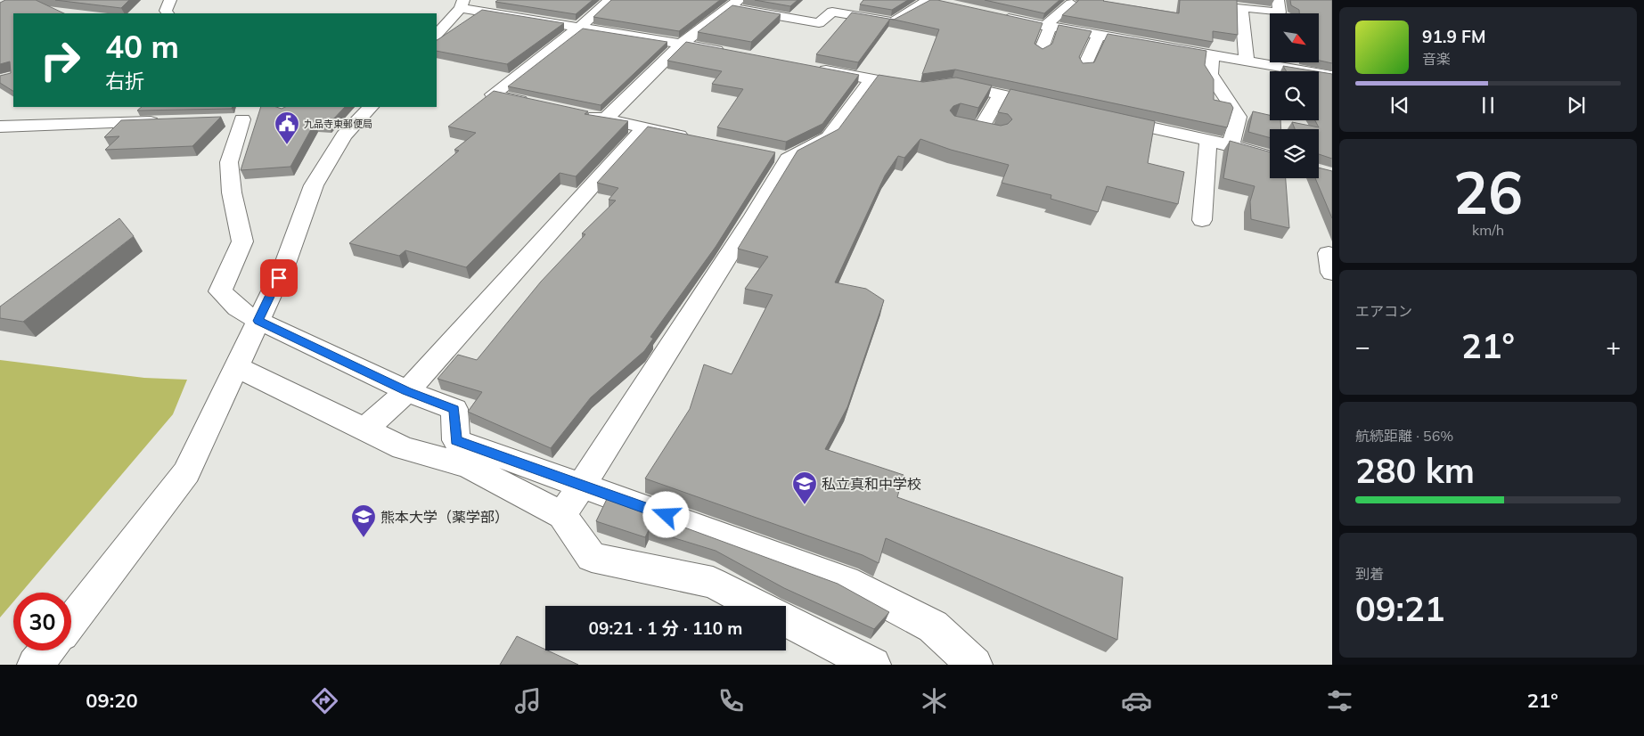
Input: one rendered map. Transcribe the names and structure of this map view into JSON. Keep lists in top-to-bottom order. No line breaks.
{"places":{"public building":["九品寺東郵便局"],"school or university":["私立真和中学校","熊本大学（薬学部）"]},"north":"bottom right","page":{"turn":["40 m","右折"],"song":["91.9 FM","音楽"],"tile":[["26","km/h"],"エアコン",["航続距離 · 56%","280 km"],["到着","09:21"]],"heat":["−","21°","+"],"limit":"30","trip":"09:21 · 1 分 · 110 m","tabs":["09:20","21°"]}}
